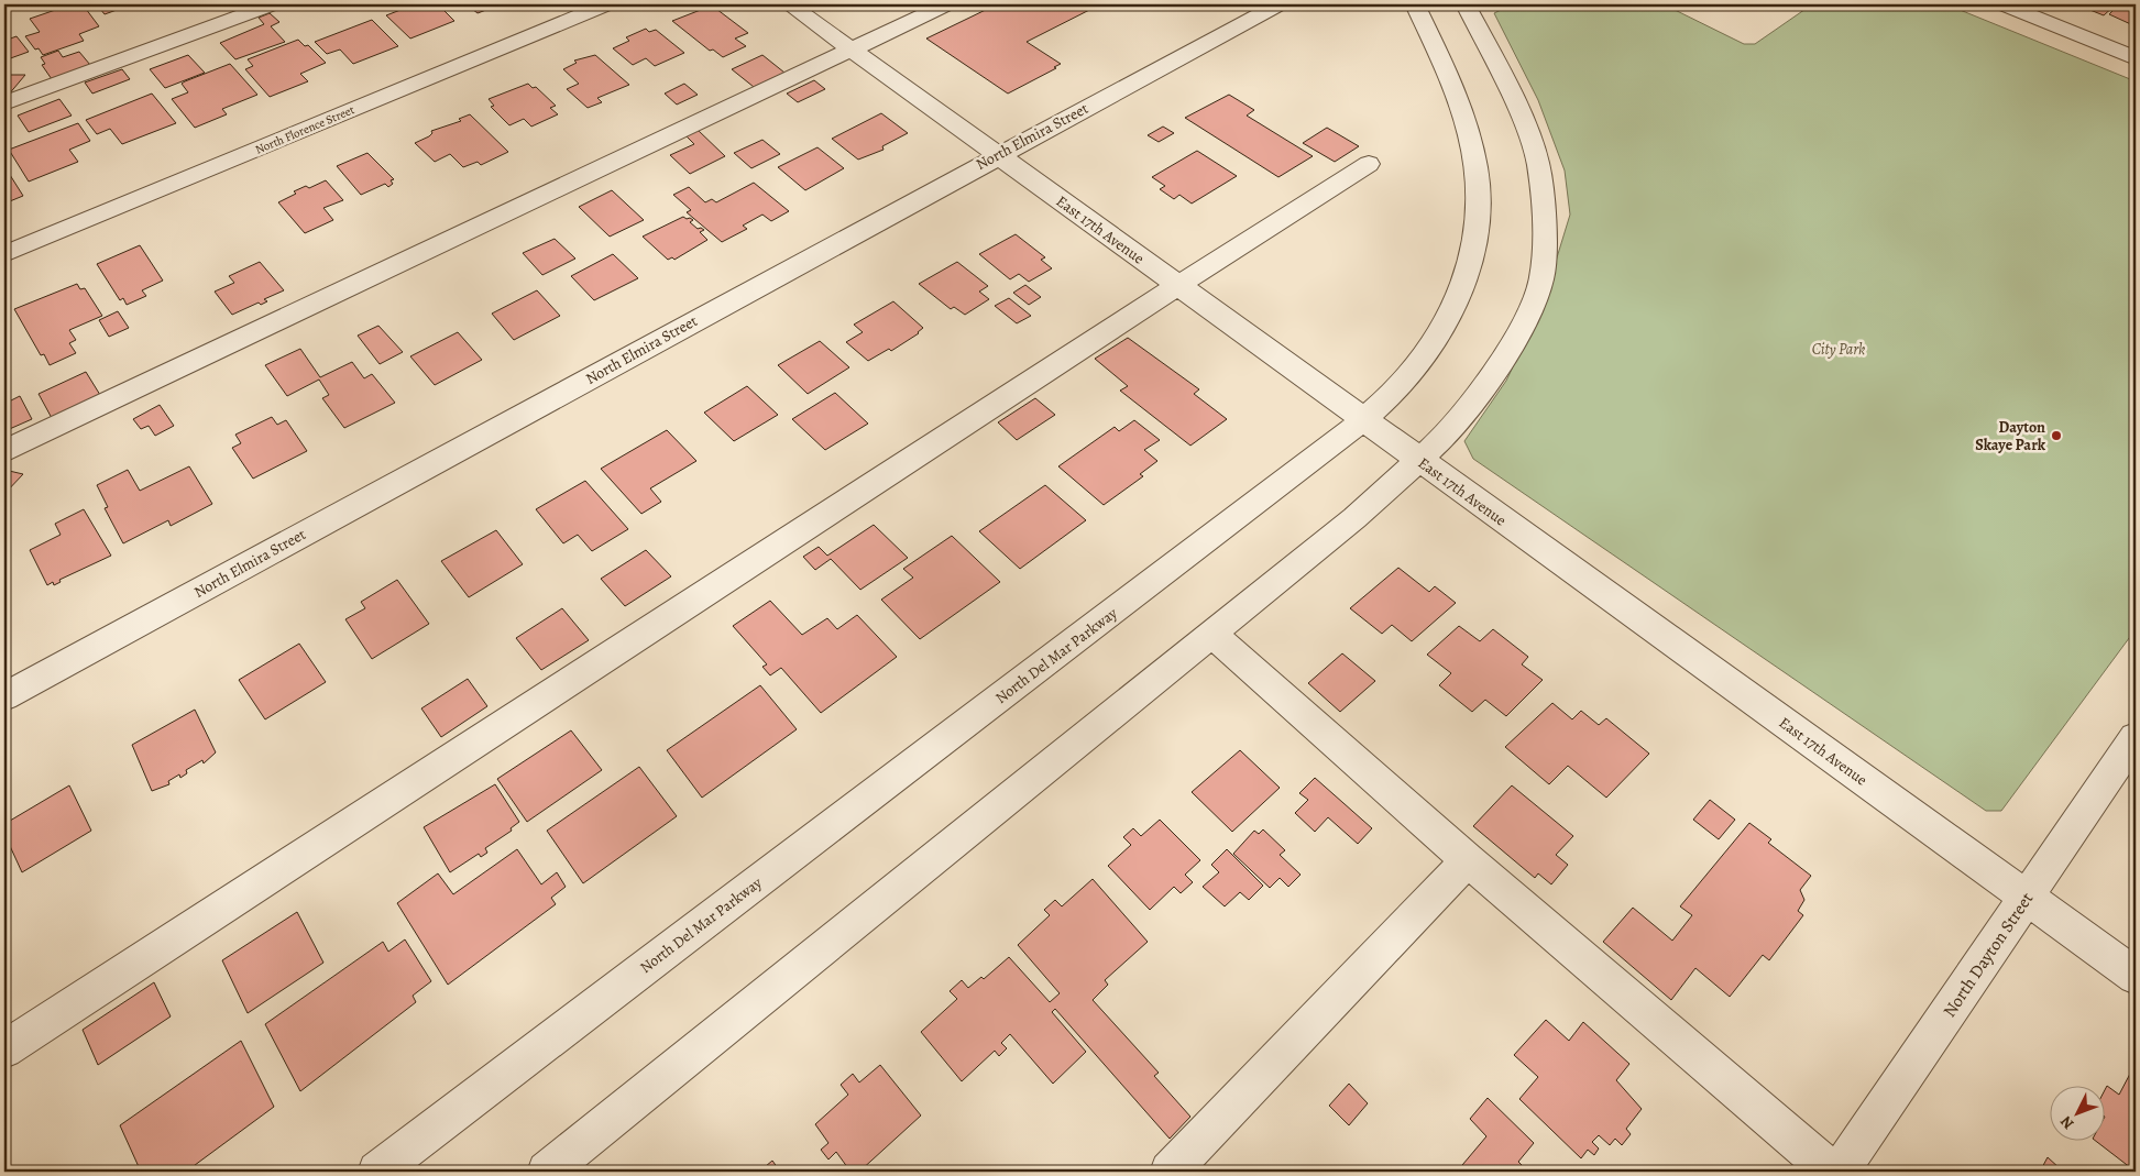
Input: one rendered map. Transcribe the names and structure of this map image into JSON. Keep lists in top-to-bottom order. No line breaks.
{"streets":{"street":["North Florence Street","North Elmira Street","East 17th Avenue","North Del Mar Parkway","North Dayton Street"]},"crossings":[["North Elmira Street","East 17th Avenue"],["East 17th Avenue","North Del Mar Parkway"],["East 17th Avenue","North Dayton Street"]],"parks":["City Park"],"places":["Dayton Skaye Park"],"north":"bottom left"}
